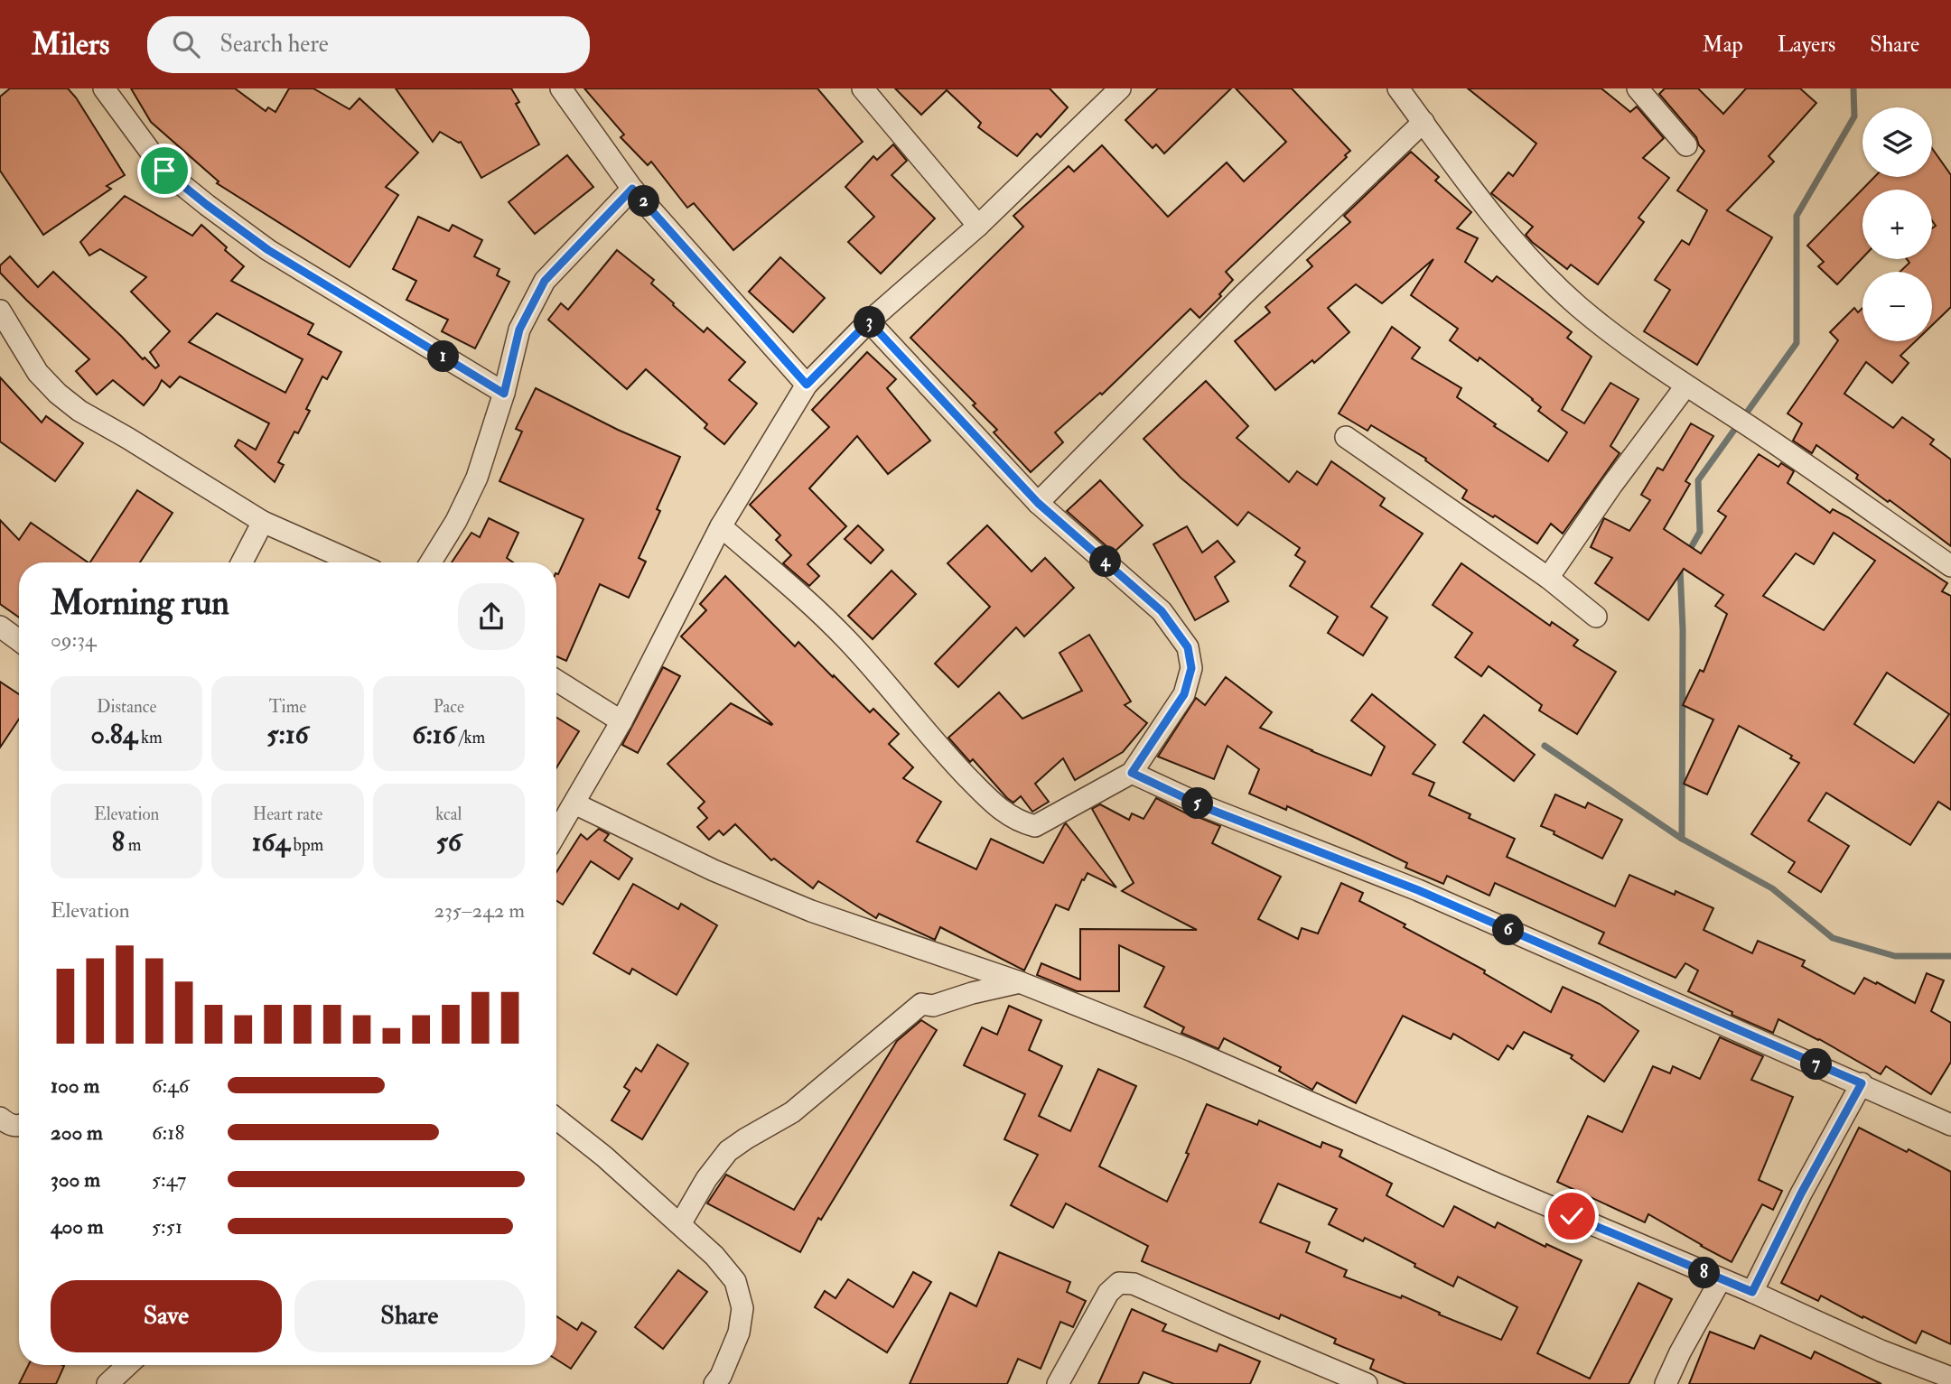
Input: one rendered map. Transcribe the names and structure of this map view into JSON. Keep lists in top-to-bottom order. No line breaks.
{"page":{"header":"Milers","search":"Search here","nav":["Map","Layers","Share"],"map_buttons":["+","−"],"pins":["2","3","1","4","5","6","7","8"],"heading":["Morning run","09:34"],"stats":[["Distance","0.84 km"],["Time","5:16"],["Pace","6:16 /km"],["Elevation","8 m"],["Heart rate","164 bpm"],["kcal","56"]],"chart":["Elevation","235–242 m"],"list":[{"name":"100 m","note":"6:46"},{"name":"200 m","note":"6:18"},{"name":"300 m","note":"5:47"},{"name":"400 m","note":"5:51"}],"buttons":["Save","Share"]}}
